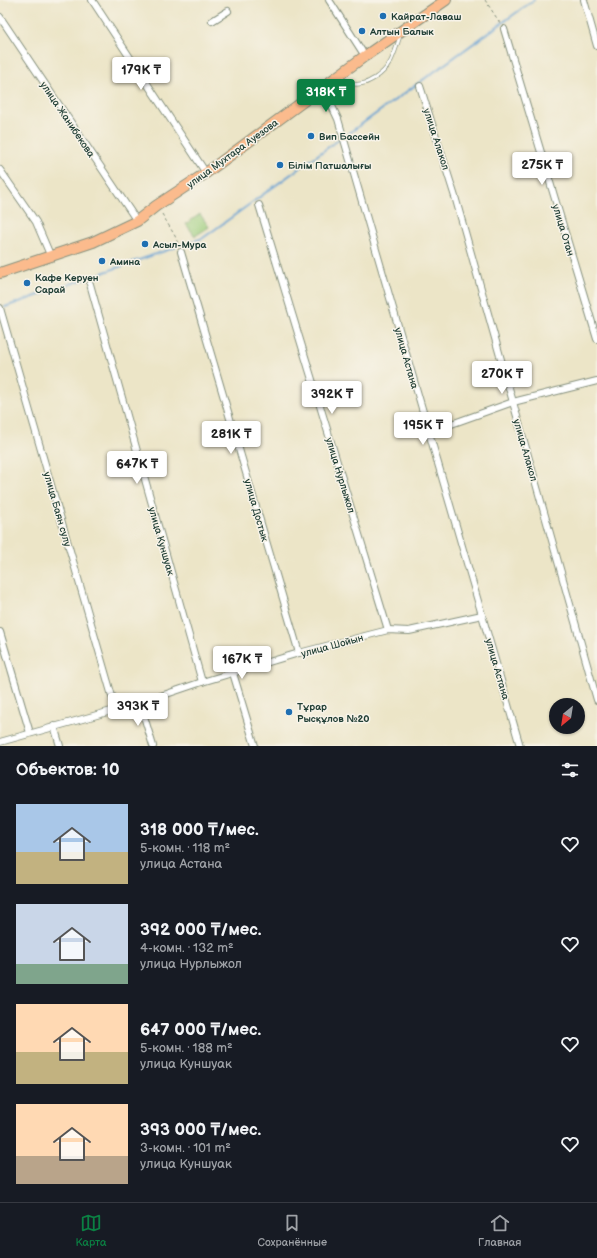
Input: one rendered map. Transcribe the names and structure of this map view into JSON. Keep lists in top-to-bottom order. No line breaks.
{"streets":{"main road":["улица Мухтара Ауезова"],"street":["улица Жанибекова","улица Алакол","улица Отан","улица Астана","улица Нурлыжол","улица Баян сулу","улица Достык","улица Куншуак","улица Шойын"]},"crossings":[["улица Жанибекова","улица Мухтара Ауезова"],["улица Мухтара Ауезова","улица Астана"],["улица Астана","улица Шойын"],["улица Нурлыжол","улица Шойын"],["улица Баян сулу","улица Шойын"],["улица Достык","улица Шойын"],["улица Куншуак","улица Шойын"]],"places":["Кайрат-Лаваш","Алтын Балык","Вип Бассейн","Білім Патшалығы","Асыл-Мура","Амина","Кафе Керуен Сарай","Тұрар Рысқұлов №20"],"north":"bottom left","page":{"price":["179K ₸","318K ₸","275K ₸","270K ₸","392K ₸","195K ₸","281K ₸","647K ₸","167K ₸","393K ₸"],"heading":"Объектов: 10","list":[{"name":"318 000 ₸/мес.","note":"5-комн. · 118 m² · улица Астана"},{"name":"392 000 ₸/мес.","note":"4-комн. · 132 m² · улица Нурлыжол"},{"name":"647 000 ₸/мес.","note":"5-комн. · 188 m² · улица Куншуак"},{"name":"393 000 ₸/мес.","note":"3-комн. · 101 m² · улица Куншуак"}],"tabs":["Карта","Сохранённые","Главная"]}}
